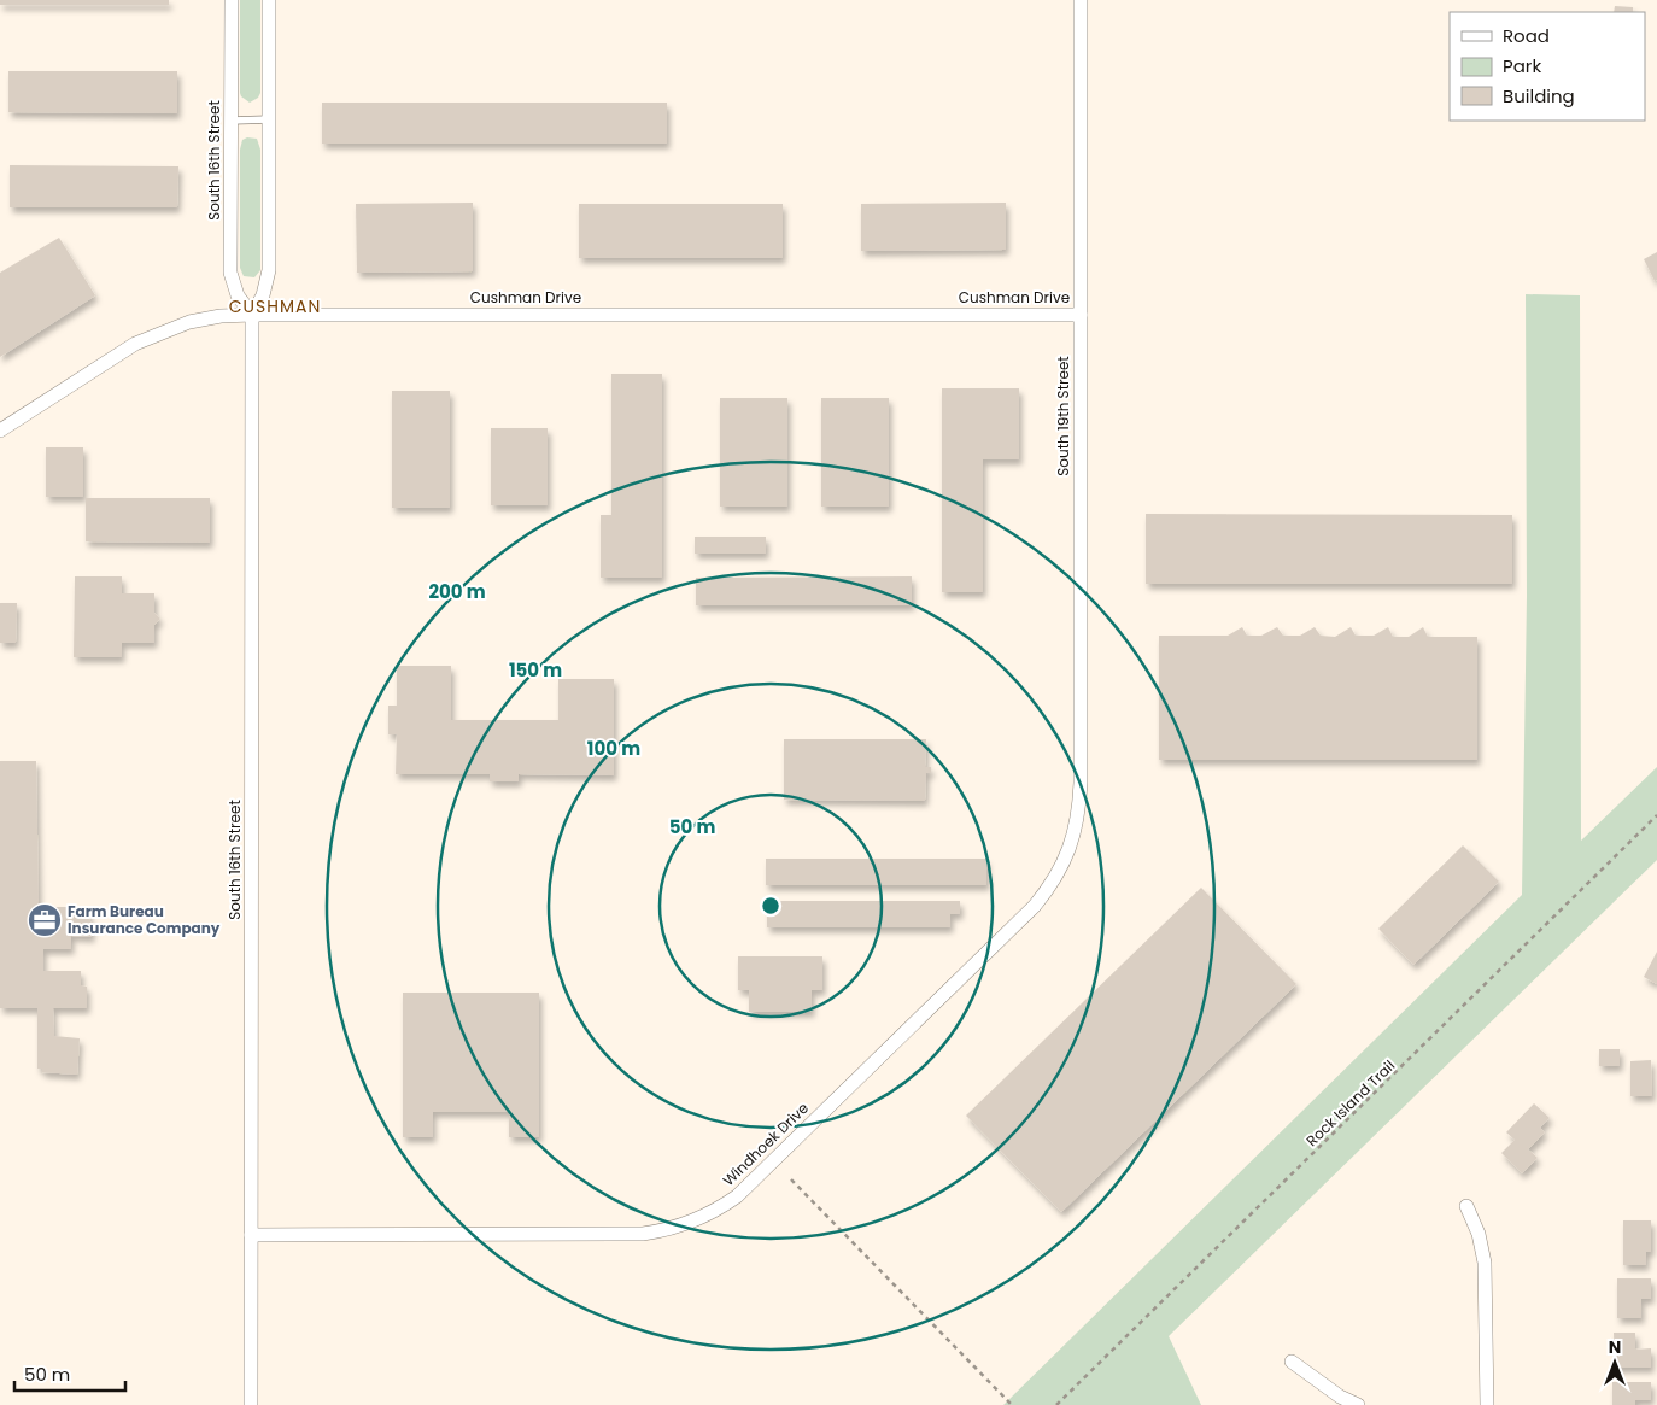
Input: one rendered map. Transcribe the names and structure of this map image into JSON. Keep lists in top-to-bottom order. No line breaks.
{"streets":{"street":["South 16th Street","Cushman Drive","South 19th Street","Windhoek Drive"],"path":["Rock Island Trail"]},"crossings":[["South 16th Street","Cushman Drive"],["South 16th Street","Windhoek Drive"],["Cushman Drive","South 19th Street"],["South 19th Street","Windhoek Drive"]],"districts":["CUSHMAN"],"places":{"office":["Farm Bureau Insurance Company"]},"legend":["Road","Park","Building"],"scale_bar":"50 m","north":"top","rings":["200 m","150 m","100 m","50 m"]}
